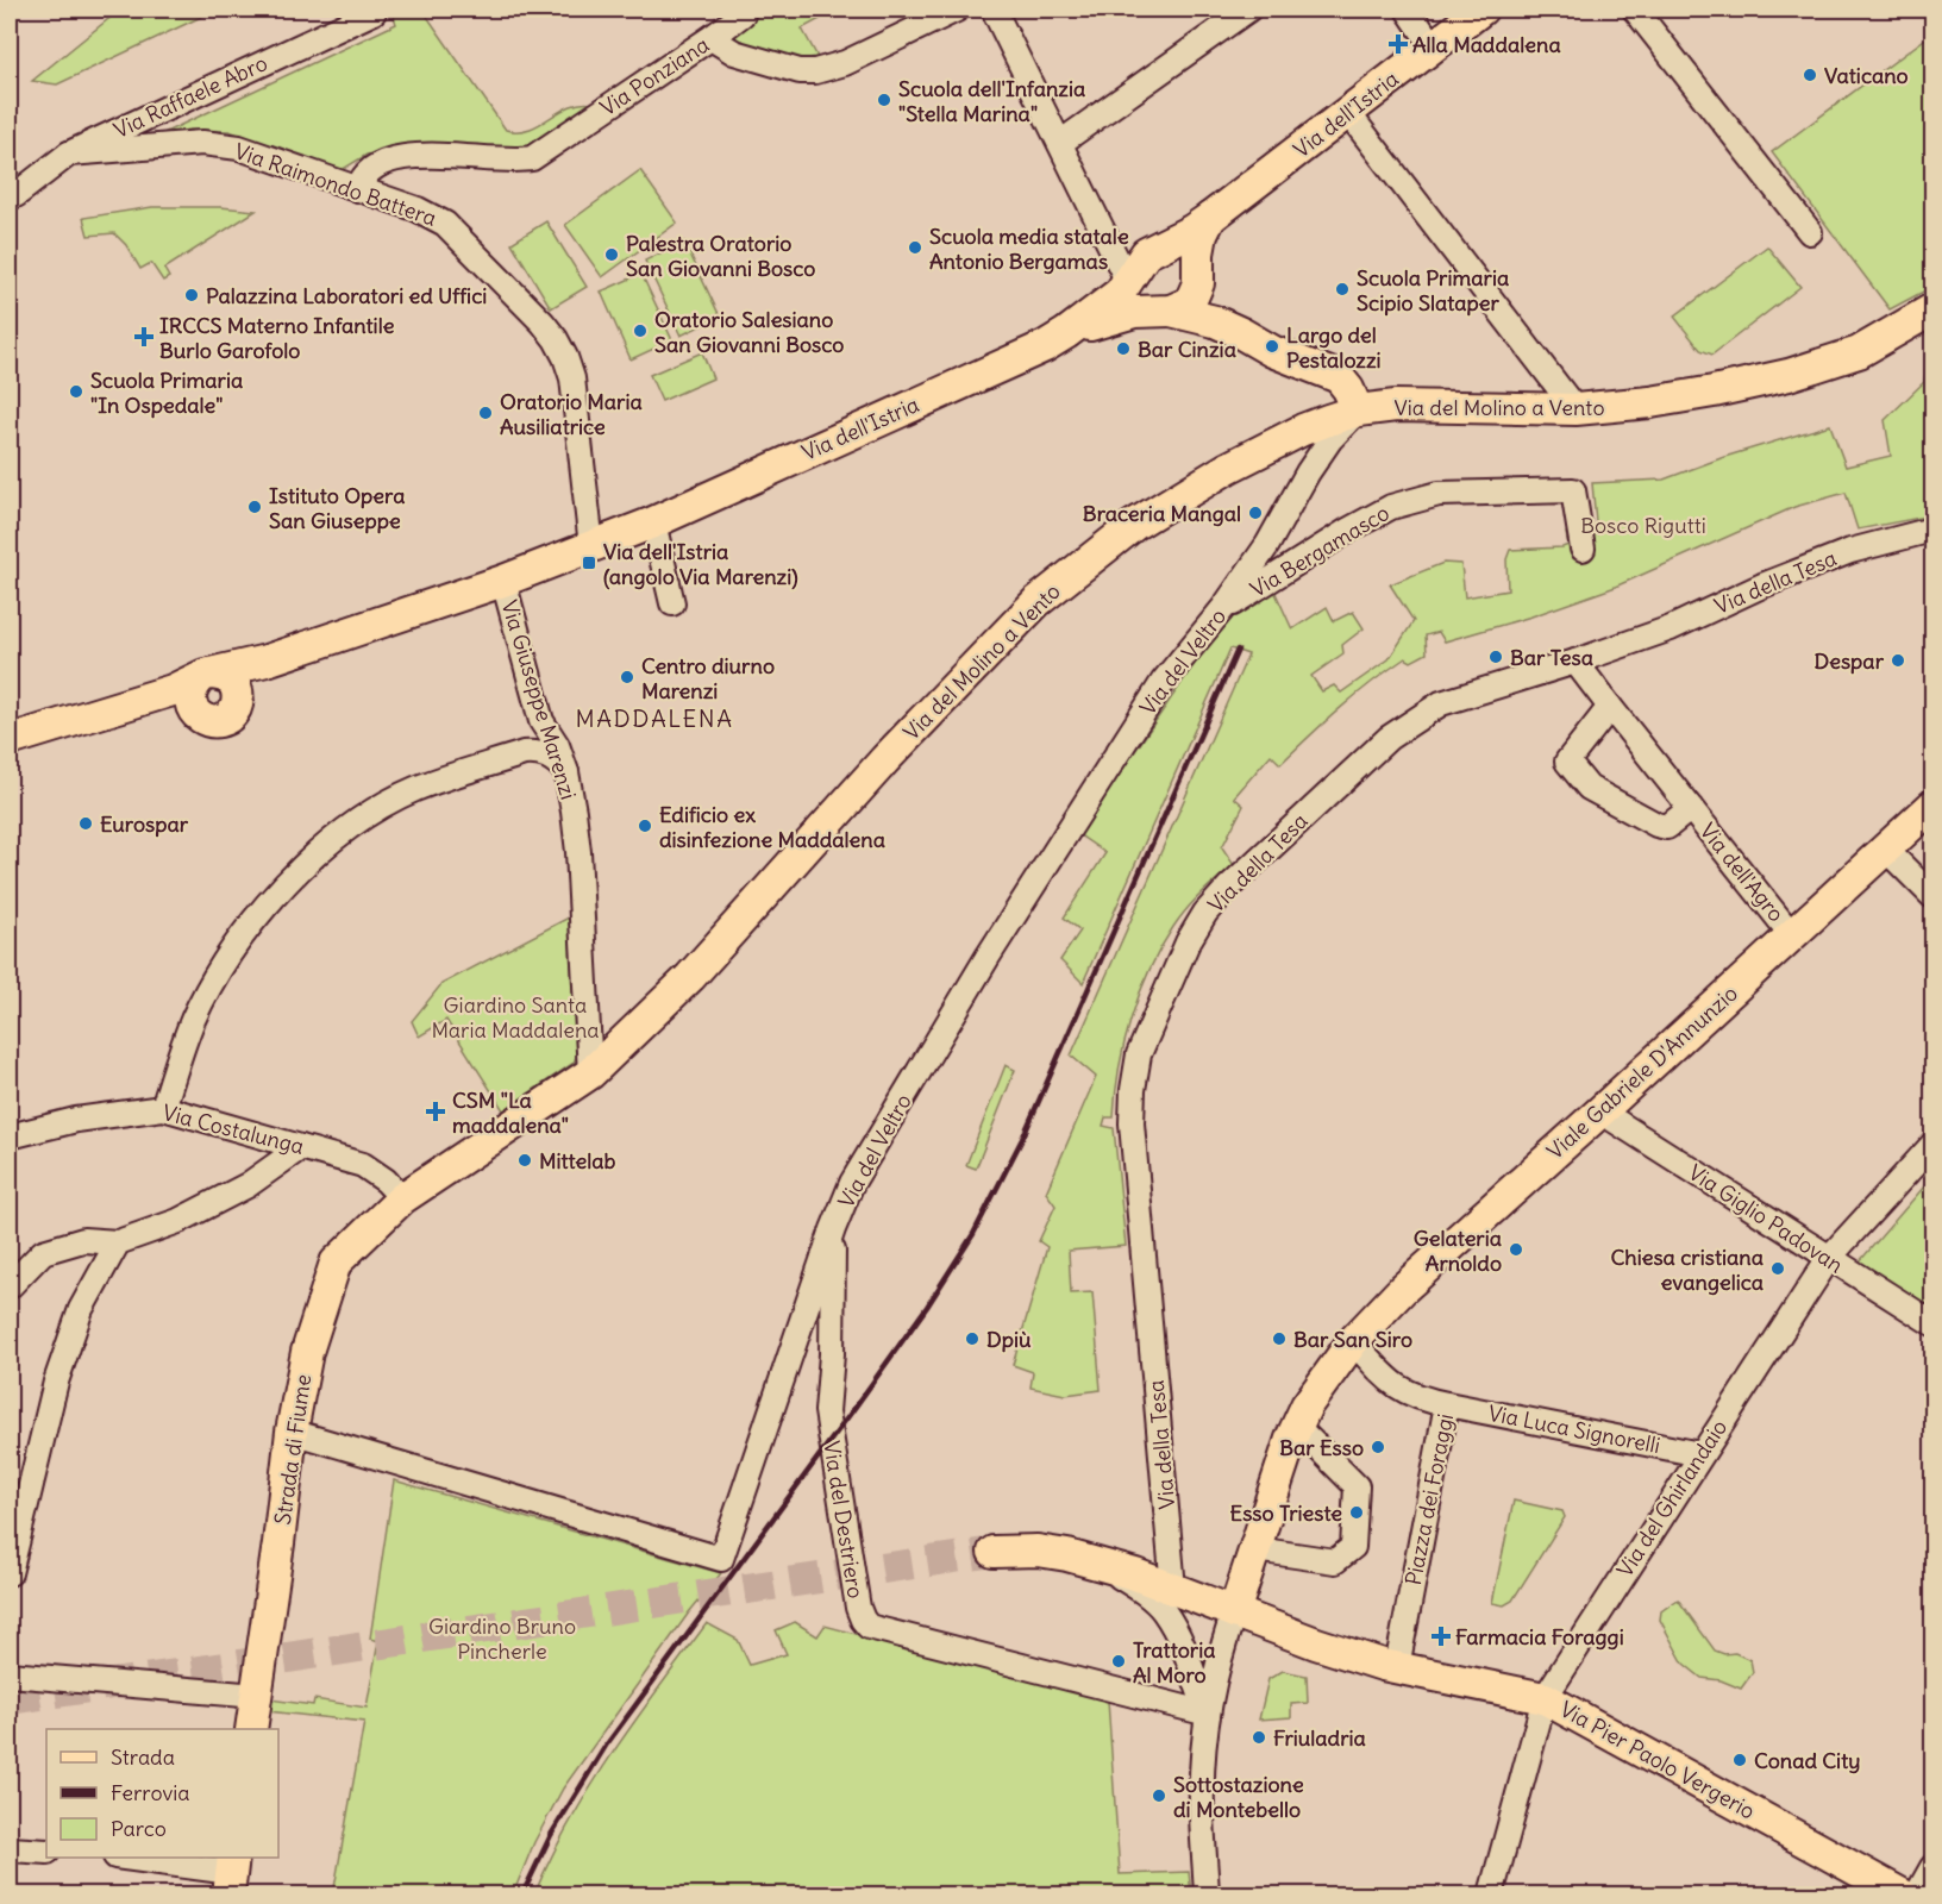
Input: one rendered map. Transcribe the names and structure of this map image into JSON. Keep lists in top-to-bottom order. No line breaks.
{"streets":{"main road":["Via dell'Istria","Via del Molino a Vento","Viale Gabriele D'Annunzio","Strada di Fiume","Via Pier Paolo Vergerio"],"street":["Via Ponziana","Via Raffaele Abro","Via Raimondo Battera","Via Bergamasco","Via della Tesa","Via del Veltro","Via Giuseppe Marenzi","Via dell'Agro","Via Costalunga","Via Giglio Padovan","Via Luca Signorelli","Via del Ghirlandaio","Piazza dei Foraggi","Via del Destriero"]},"crossings":[["Via Ponziana","Via Raimondo Battera"],["Via Raffaele Abro","Via Raimondo Battera"],["Via dell'Istria","Via Raimondo Battera"],["Via dell'Istria","Via Giuseppe Marenzi"],["Via del Molino a Vento","Via del Veltro"],["Via del Molino a Vento","Via Giuseppe Marenzi"],["Via del Molino a Vento","Via Costalunga"],["Via del Molino a Vento","Strada di Fiume"],["Via Bergamasco","Via del Veltro"],["Via della Tesa","Via dell'Agro"],["Via del Veltro","Strada di Fiume"],["Via del Veltro","Via del Destriero"],["Via dell'Agro","Viale Gabriele D'Annunzio"],["Viale Gabriele D'Annunzio","Via Giglio Padovan"],["Viale Gabriele D'Annunzio","Piazza dei Foraggi"],["Via Costalunga","Strada di Fiume"],["Via Giglio Padovan","Via del Ghirlandaio"],["Via Luca Signorelli","Via del Ghirlandaio"],["Via Luca Signorelli","Piazza dei Foraggi"],["Via del Ghirlandaio","Via Pier Paolo Vergerio"],["Piazza dei Foraggi","Via Pier Paolo Vergerio"]],"districts":["MADDALENA"],"parks":["Bosco Rigutti","Giardino Santa Maria Maddalena","Giardino Bruno Pincherle"],"places":{"health":["Alla Maddalena","IRCCS Materno Infantile Burlo Garofolo","CSM \"La maddalena\"","Farmacia Foraggi"],"other":["Vaticano","Scuola dell'Infanzia \"Stella Marina\"","Scuola media statale Antonio Bergamas","Palestra Oratorio San Giovanni Bosco","Scuola Primaria Scipio Slataper","Palazzina Laboratori ed Uffici","Oratorio Salesiano San Giovanni Bosco","Largo del Pestalozzi","Bar Cinzia","Scuola Primaria \"In Ospedale\"","Oratorio Maria Ausiliatrice","Istituto Opera San Giuseppe","Braceria Mangal","Bar Tesa","Despar","Centro diurno Marenzi","Eurospar","Edificio ex disinfezione Maddalena","Mittelab","Gelateria Arnoldo","Chiesa cristiana evangelica","Dpiù","Bar San Siro","Bar Esso","Esso Trieste","Trattoria Al Moro","Friuladria","Conad City","Sottostazione di Montebello"],"transit":["Via dell'Istria (angolo Via Marenzi)"]},"legend":["Strada","Ferrovia","Parco"]}
